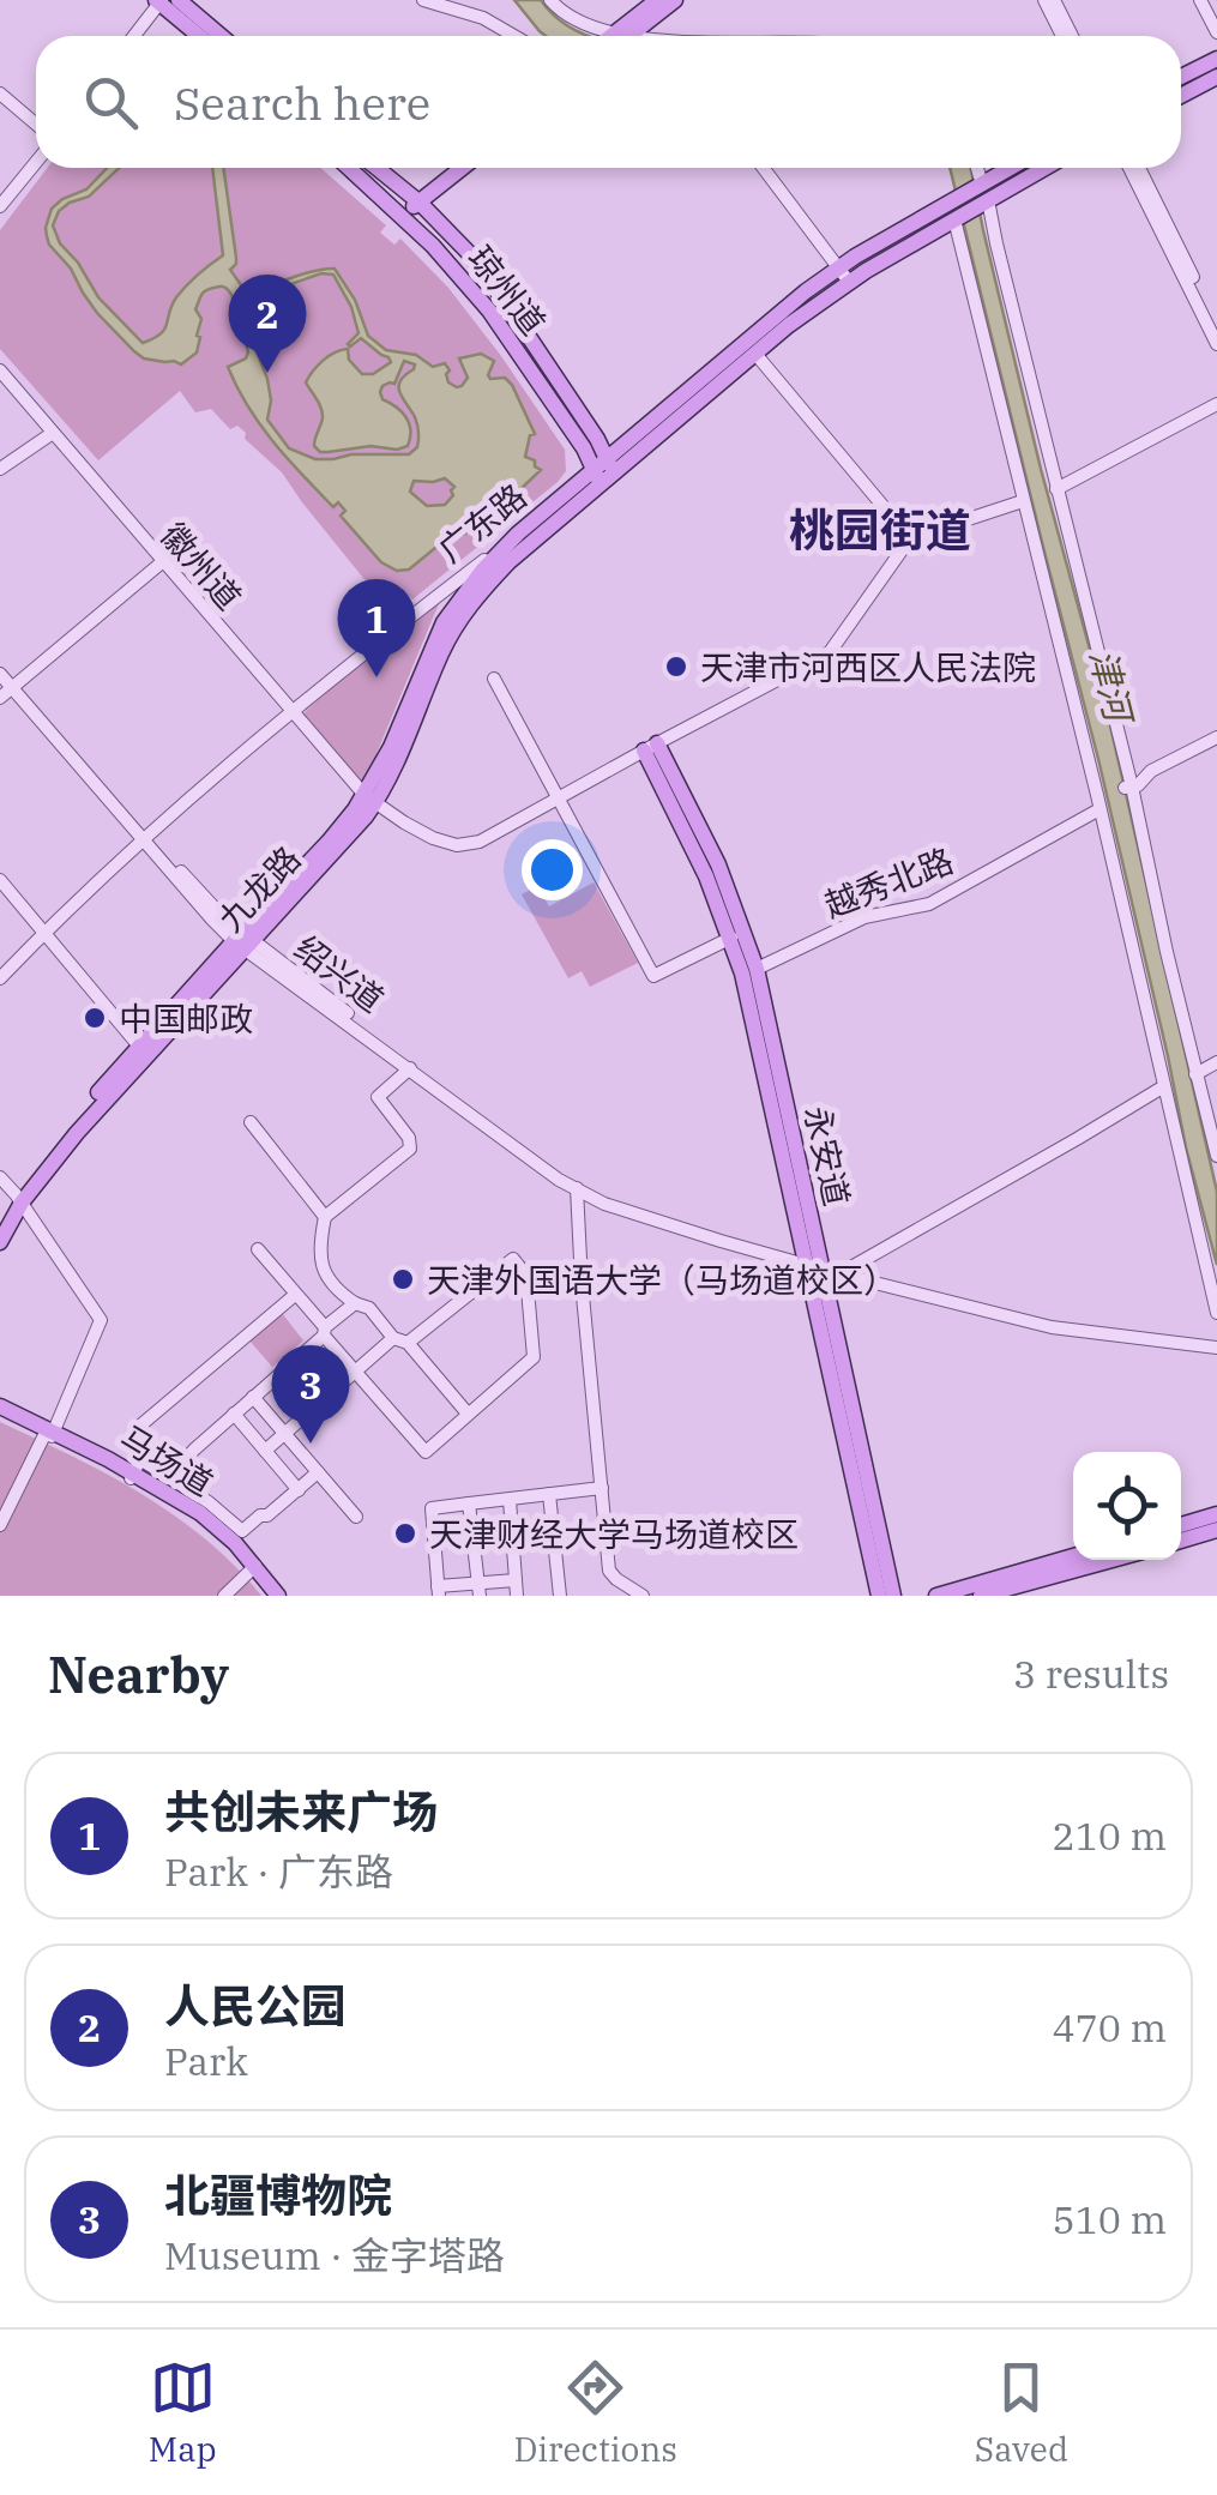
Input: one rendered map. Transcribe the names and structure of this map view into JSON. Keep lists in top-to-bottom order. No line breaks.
{"streets":{"main road":["琼州道","广东路","九龙路","永安道","马场道"],"street":["徽州道","越秀北路","绍兴道"]},"crossings":[["琼州道","广东路"],["广东路","徽州道"],["广东路","九龙路"],["广东路","绍兴道"],["徽州道","九龙路"],["越秀北路","永安道"],["九龙路","绍兴道"],["绍兴道","永安道"]],"districts":["桃园街道"],"water":["津河"],"places":["天津市河西区人民法院","中国邮政","天津外国语大学（马场道校区）","天津财经大学马场道校区"],"page":{"search":"Search here","pins":["2","1","3"],"heading":["Nearby","3 results"],"list":[{"mark":"1","name":"共创未来广场","note":"Park · 广东路","value":"210 m"},{"mark":"2","name":"人民公园","note":"Park","value":"470 m"},{"mark":"3","name":"北疆博物院","note":"Museum · 金字塔路","value":"510 m"}],"nav":["Map","Directions","Saved"]}}
